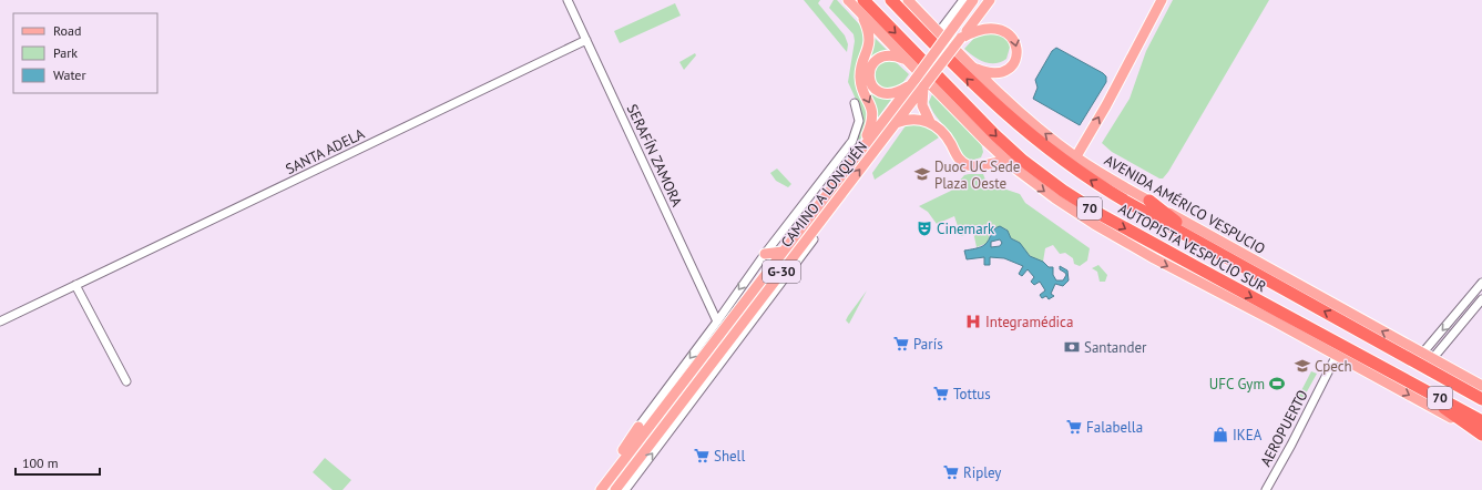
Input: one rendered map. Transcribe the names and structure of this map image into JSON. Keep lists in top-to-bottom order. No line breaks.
{"streets":{"highway":["70","AUTOPISTA VESPUCIO SUR"],"main road":["CAMINO A LONQUÉN","AVENIDA AMÉRICO VESPUCIO","G-30"],"street":["SANTA ADELA","SERAFÍN ZAMORA","AEROPUERTO"]},"crossings":[["SANTA ADELA","SERAFÍN ZAMORA"],["SERAFÍN ZAMORA","CAMINO A LONQUÉN"]],"places":{"school or university":["Duoc UC Sede Plaza Oeste","Cpech"],"theatre":["Cinemark"],"hospital":["Integramédica"],"supermarket":["París","Tottus","Falabella","Shell","Ripley"],"bank":["Santander"],"sports":["UFC Gym"],"shop":["IKEA"]},"legend":["Road","Park","Water"],"scale_bar":"100 m"}
